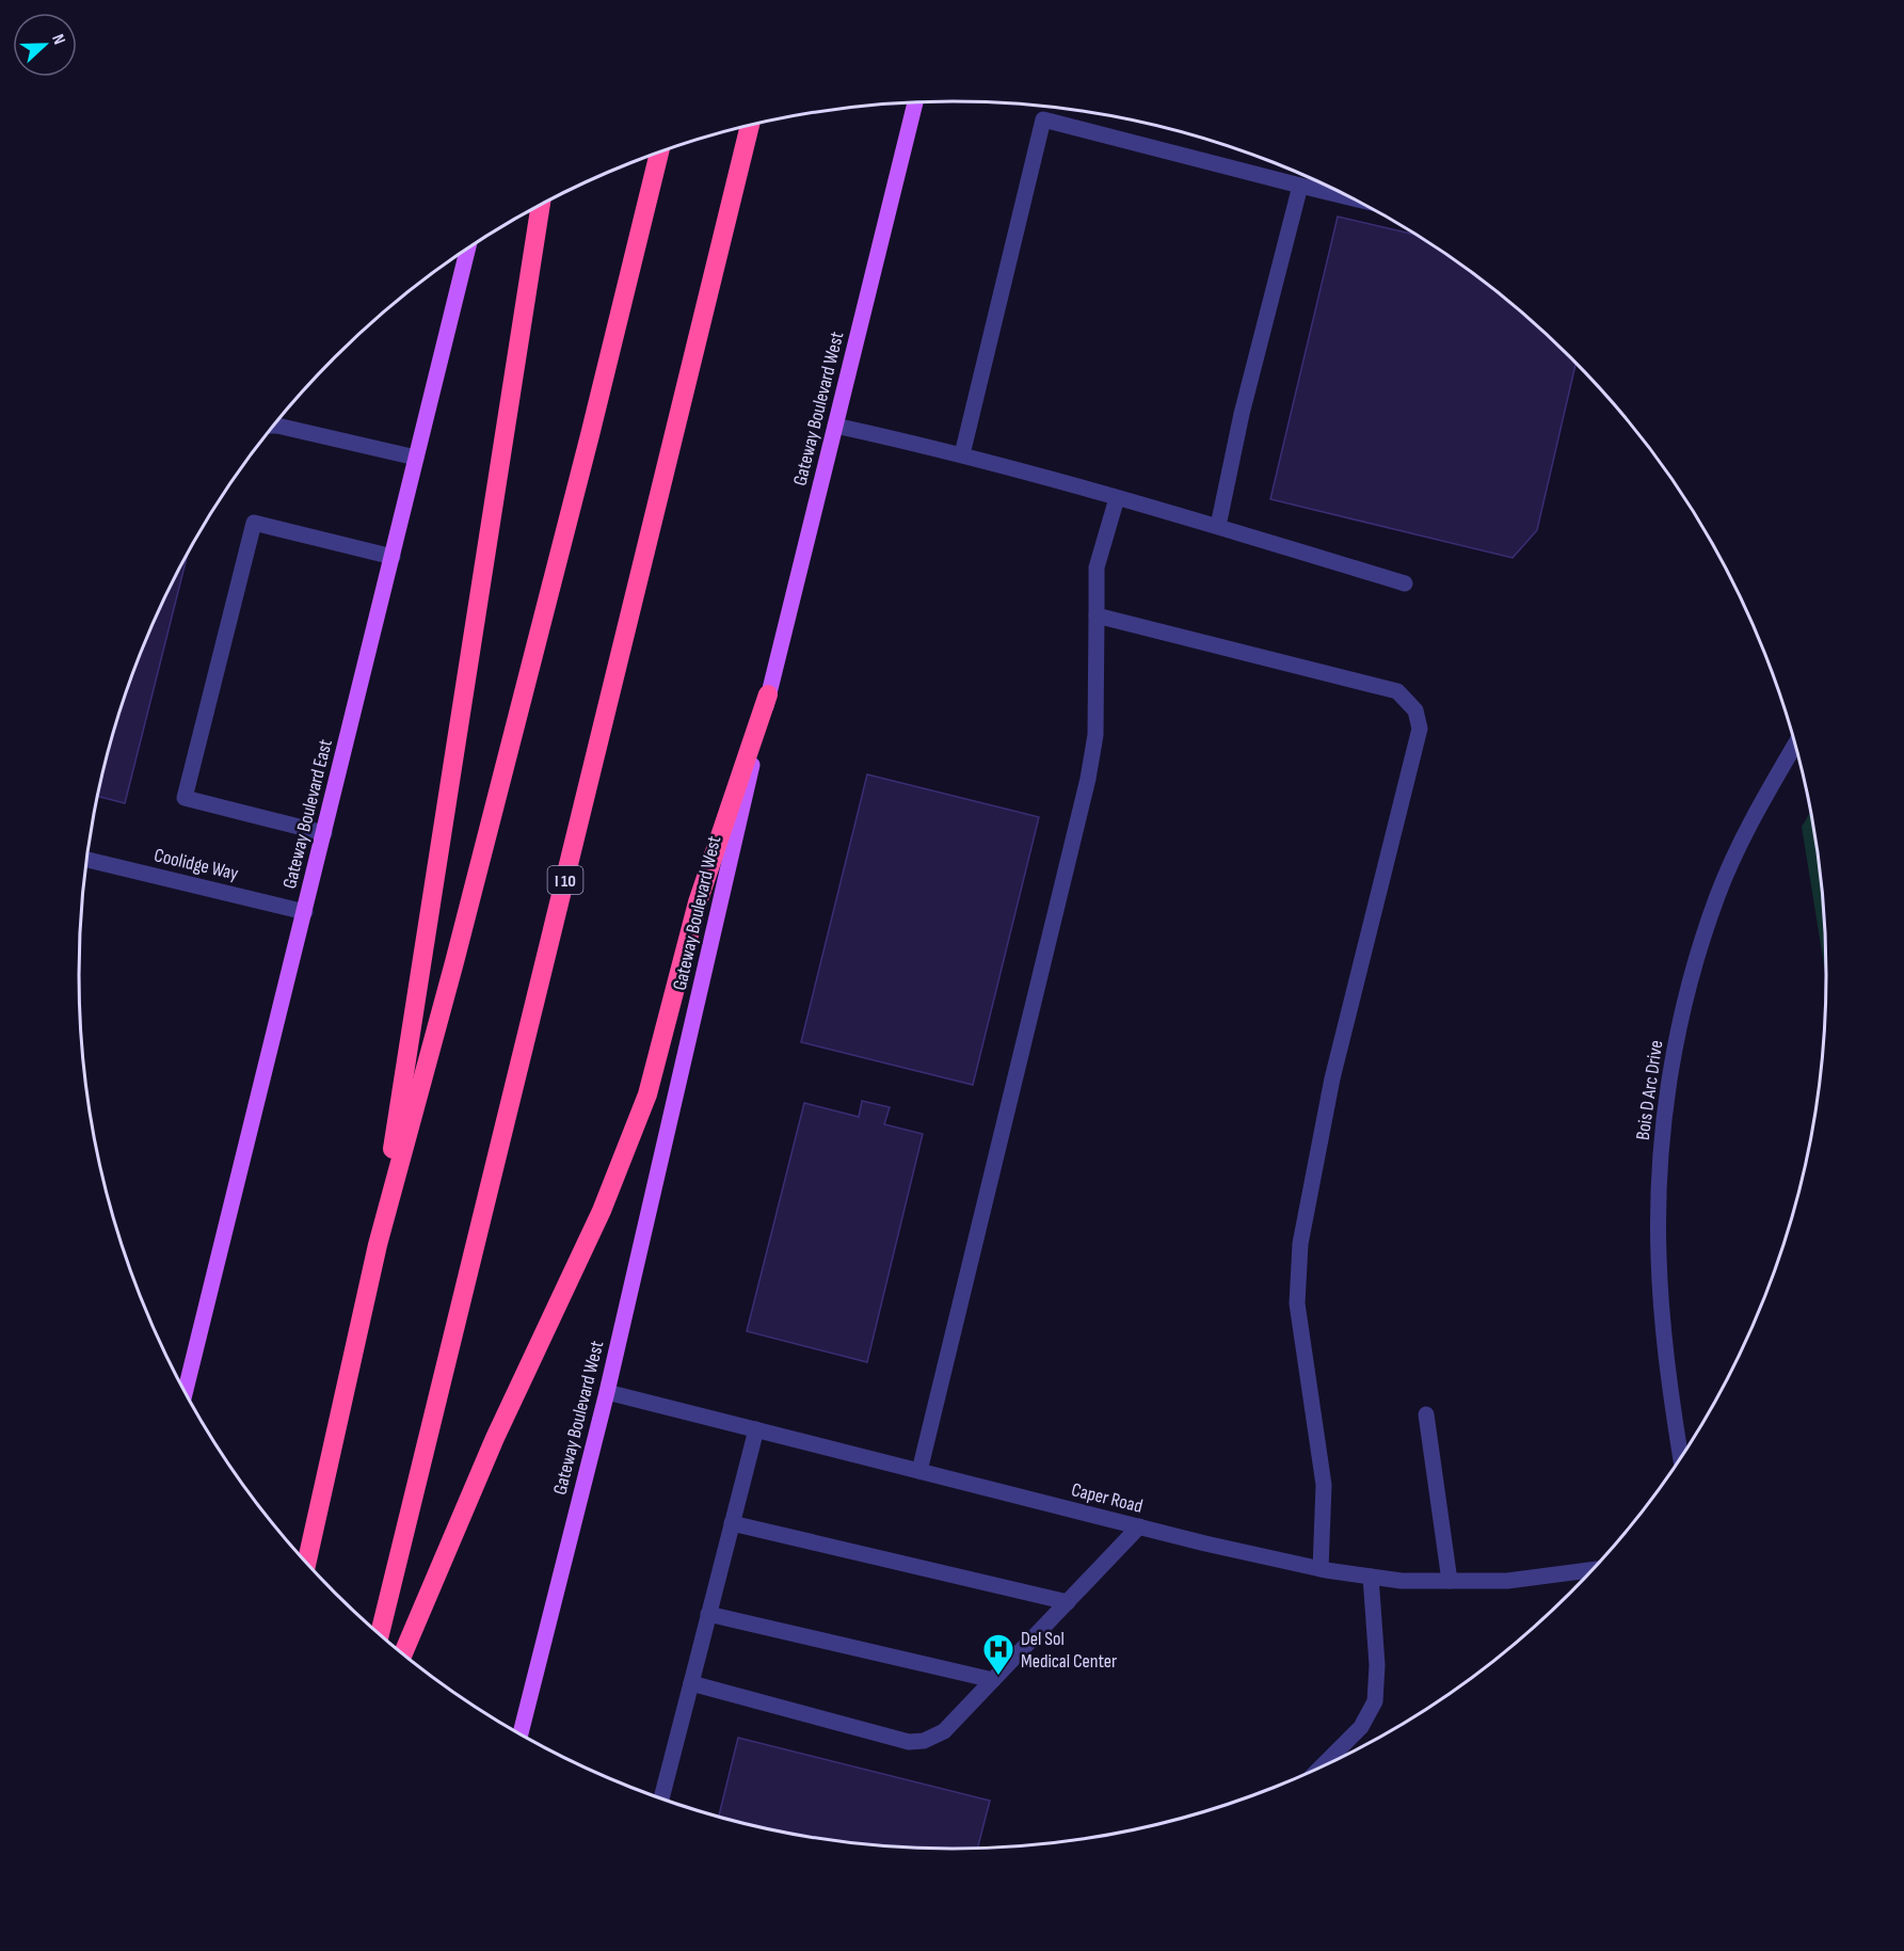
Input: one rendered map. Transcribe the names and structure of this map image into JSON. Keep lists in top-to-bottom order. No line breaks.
{"streets":{"highway":["I 10"],"main road":["Gateway Boulevard West","Gateway Boulevard East"],"street":["Coolidge Way","Bois D Arc Drive","Caper Road"]},"crossings":[["Gateway Boulevard West","Caper Road"],["Gateway Boulevard East","Coolidge Way"]],"places":{"hospital":["Del Sol Medical Center"]},"north":"right"}
